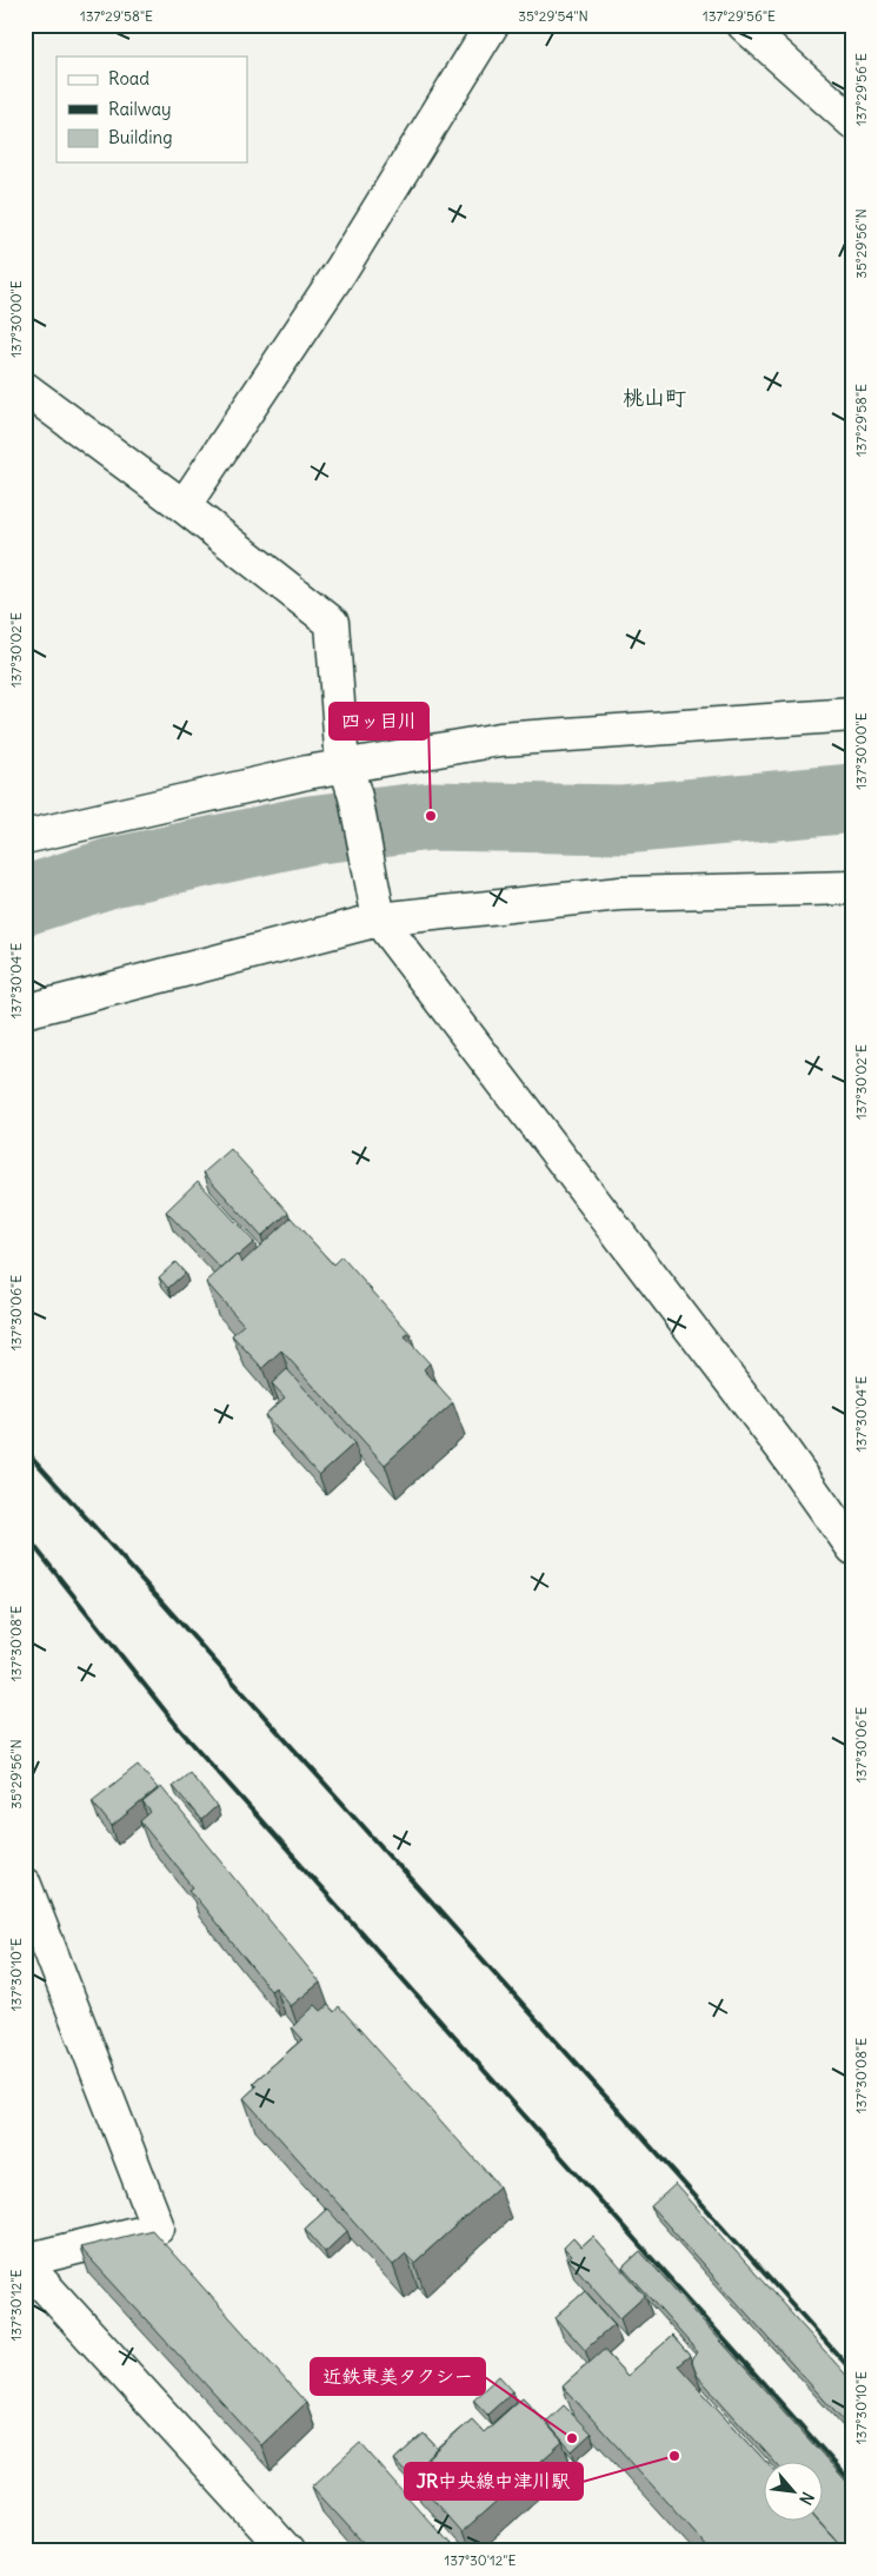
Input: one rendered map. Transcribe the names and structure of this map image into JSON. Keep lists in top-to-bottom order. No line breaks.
{"districts":["桃山町"],"places":["四ッ目川","近鉄東美タクシー","JR中央線中津川駅"],"legend":["Road","Railway","Building"],"north":"bottom right","coordinates":["137°29'58\"E","35°29'54\"N","137°29'56\"E","35°29'56\"N","137°30'00\"E","137°30'02\"E","137°30'04\"E","137°30'06\"E","137°30'08\"E","137°30'10\"E","137°30'12\"E"]}
